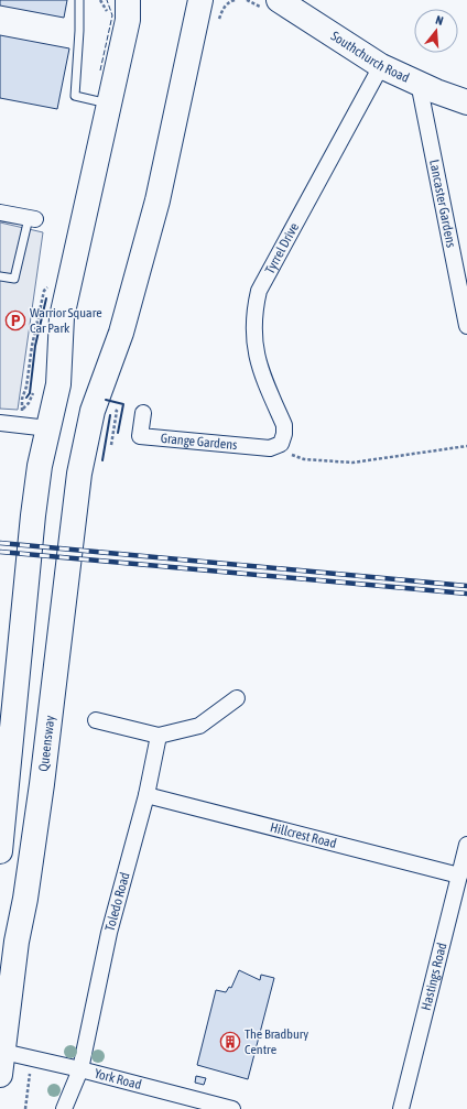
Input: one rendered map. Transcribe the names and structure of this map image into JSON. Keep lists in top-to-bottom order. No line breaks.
{"streets":{"main road":["Southchurch Road","Queensway"],"street":["Lancaster Gardens","Tyrrel Drive","Grange Gardens","Hillcrest Road","Toledo Road","Hastings Road","York Road"]},"crossings":[["Southchurch Road","Lancaster Gardens"],["Southchurch Road","Tyrrel Drive"],["Tyrrel Drive","Grange Gardens"],["Queensway","York Road"],["Hillcrest Road","Toledo Road"],["Hillcrest Road","Hastings Road"],["Toledo Road","York Road"]],"places":{"parking":["Warrior Square Car Park"],"building":["The Bradbury Centre"]},"north":"top"}
